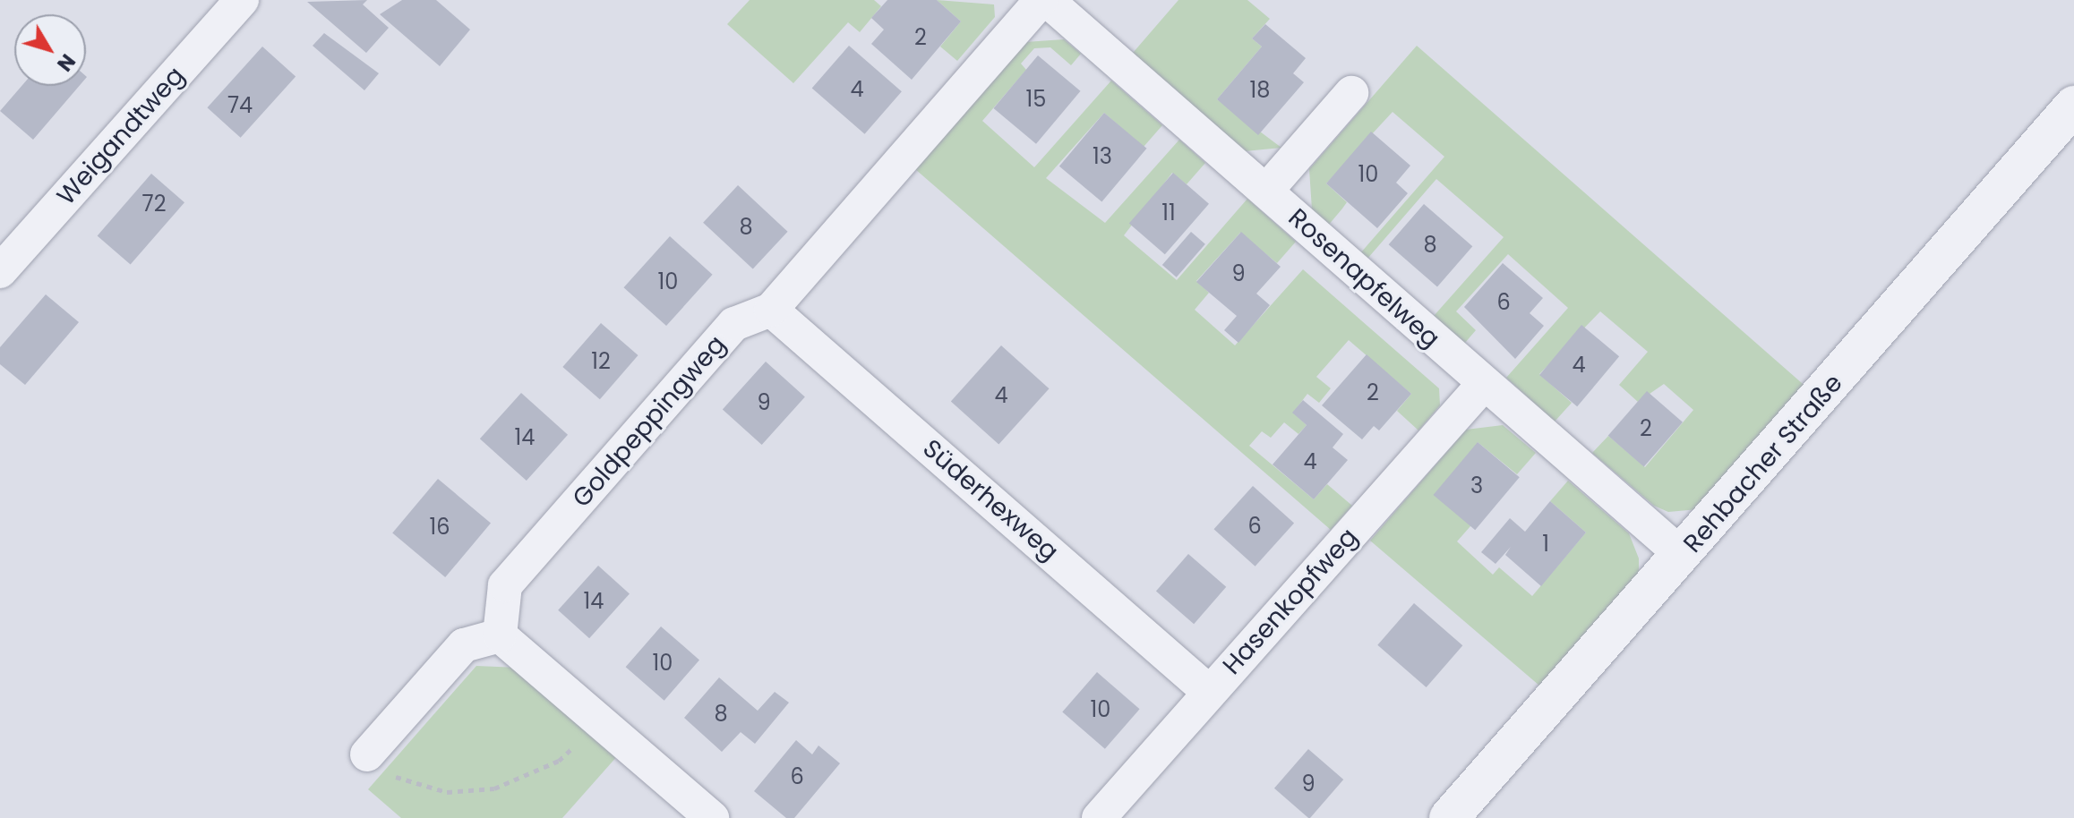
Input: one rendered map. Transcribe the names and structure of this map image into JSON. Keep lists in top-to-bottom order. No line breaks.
{"streets":{"street":["Weigandtweg","Rosenapfelweg","Goldpeppingweg","Rehbacher Straße","Süderhexweg","Hasenkopfweg"]},"crossings":[["Rosenapfelweg","Goldpeppingweg"],["Rosenapfelweg","Rehbacher Straße"],["Rosenapfelweg","Hasenkopfweg"],["Goldpeppingweg","Süderhexweg"],["Süderhexweg","Hasenkopfweg"]],"house_numbers":["2","4","18","15","74","13","10","72","11","8","8","9","10","6","12","4","2","4","9","2","14","4","3","6","16","1","14","10","10","8","6","9"],"north":"bottom right"}
